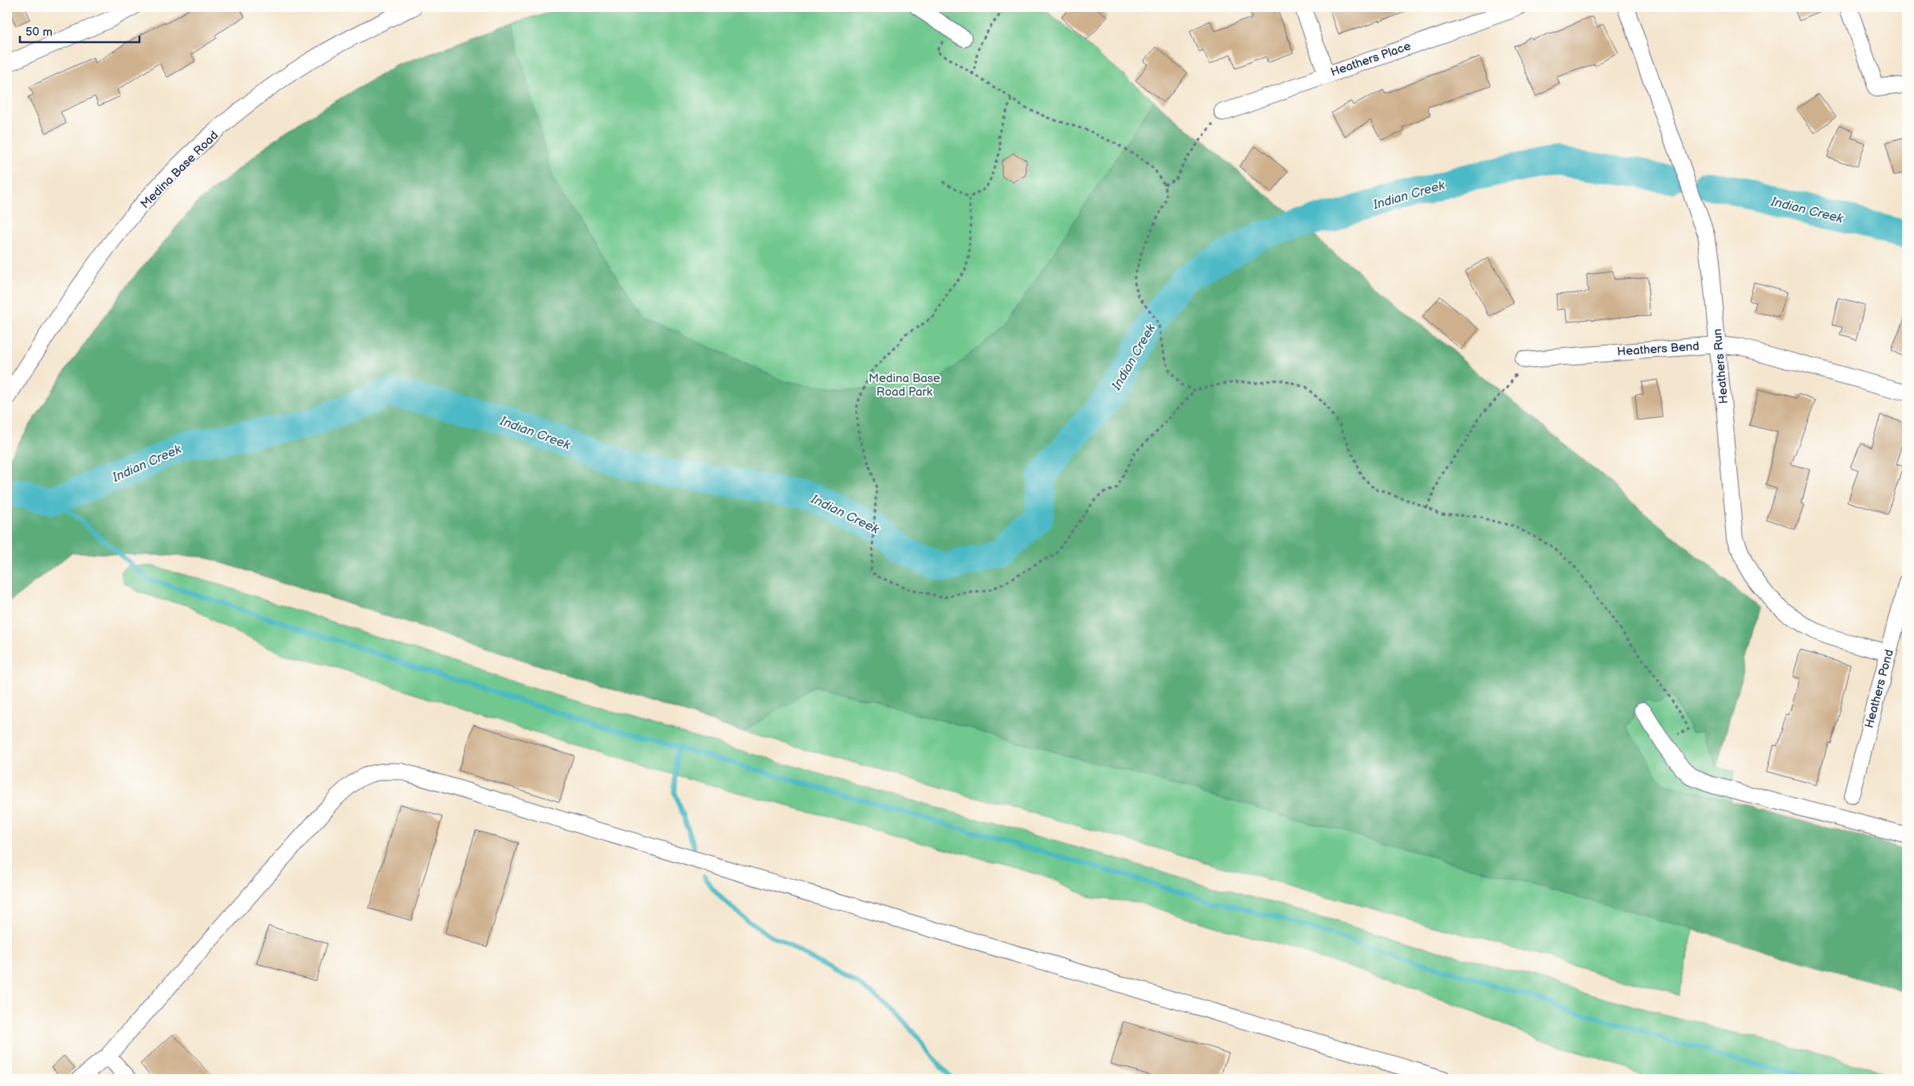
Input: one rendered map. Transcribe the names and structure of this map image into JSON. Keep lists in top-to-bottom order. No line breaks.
{"streets":{"street":["Heathers Place","Medina Base Road","Heathers Bend","Heathers Run","Heathers Pond"]},"crossings":[["Heathers Bend","Heathers Run"],["Heathers Run","Heathers Pond"]],"water":["Indian Creek"],"parks":["Medina Base Road Park"],"scale_bar":"50 m"}
